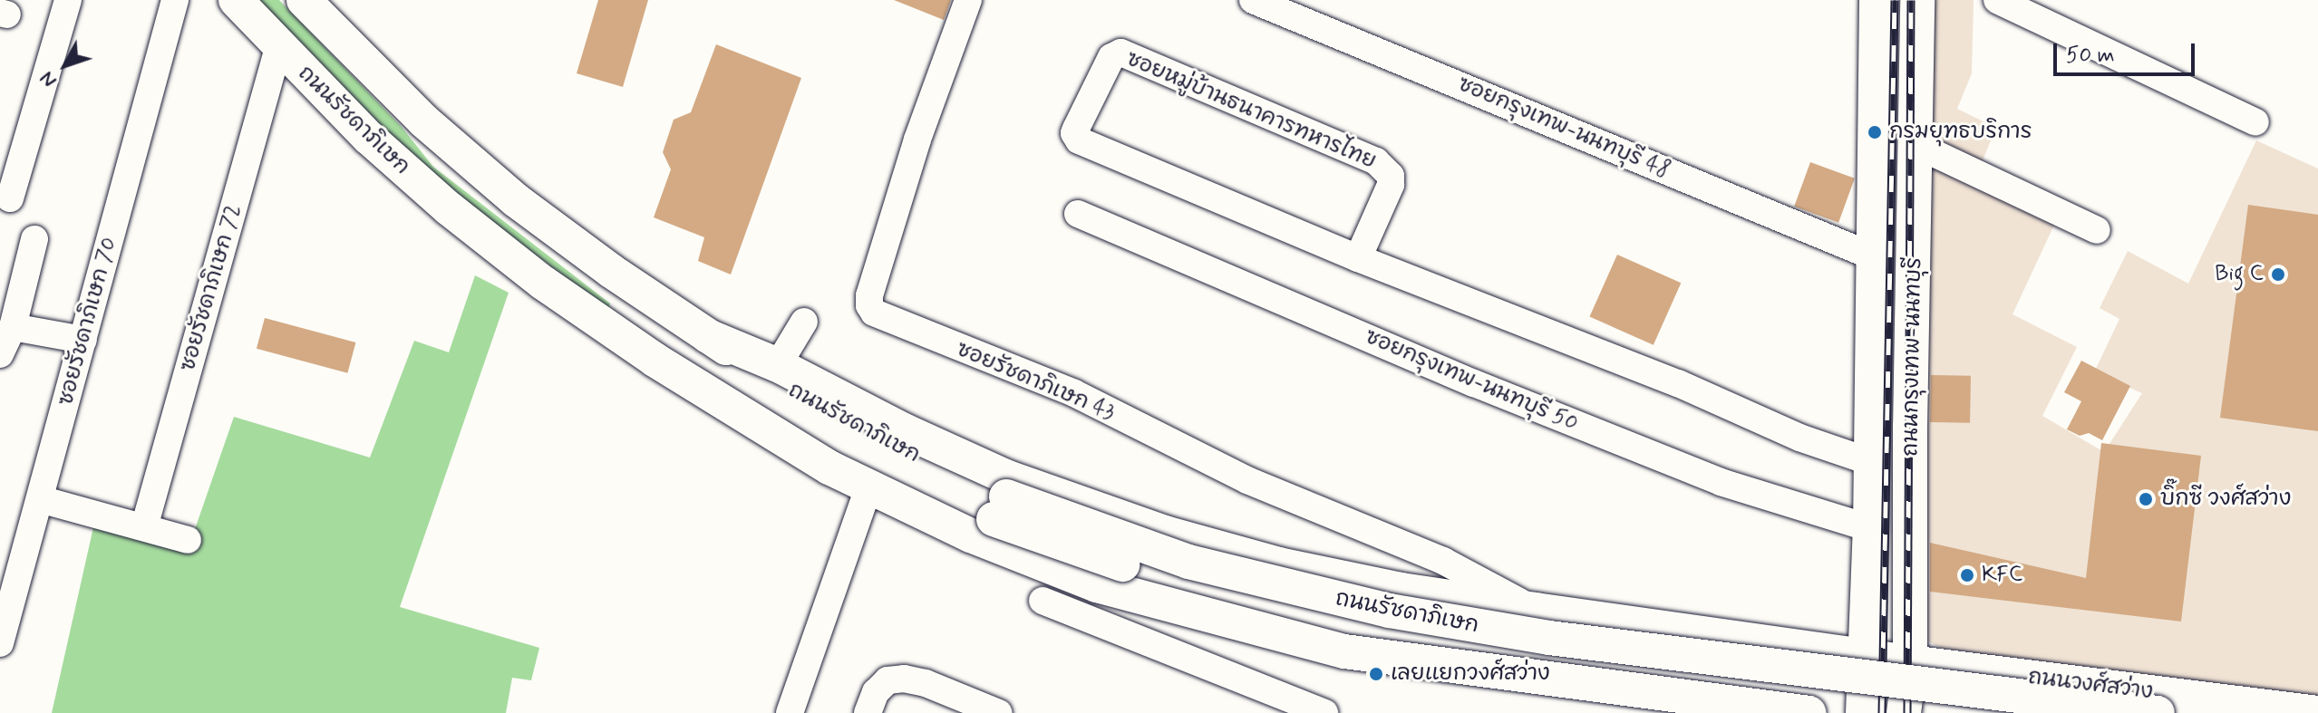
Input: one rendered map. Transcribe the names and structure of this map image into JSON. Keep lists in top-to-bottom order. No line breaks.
{"streets":{"main road":["ถนนรัชดาภิเษก","ถนนกรุงเทพ-นนทบุรี","ถนนวงศ์สว่าง"],"street":["ซอยหมู่บ้านธนาคารทหารไทย","ซอยกรุงเทพ-นนทบุรี 48","ซอยรัชดาภิเษก 72","ซอยรัชดาภิเษก 70","ซอยกรุงเทพ-นนทบุรี 50","ซอยรัชดาภิเษก 43"]},"crossings":[["ซอยหมู่บ้านธนาคารทหารไทย","ถนนกรุงเทพ-นนทบุรี"],["ถนนรัชดาภิเษก","ซอยรัชดาภิเษก 72"],["ถนนรัชดาภิเษก","ถนนกรุงเทพ-นนทบุรี"],["ถนนรัชดาภิเษก","ซอยรัชดาภิเษก 43"],["ถนนรัชดาภิเษก","ถนนวงศ์สว่าง"],["ซอยกรุงเทพ-นนทบุรี 48","ถนนกรุงเทพ-นนทบุรี"],["ถนนกรุงเทพ-นนทบุรี","ซอยกรุงเทพ-นนทบุรี 50"],["ถนนกรุงเทพ-นนทบุรี","ถนนวงศ์สว่าง"]],"places":["กรมยุทธบริการ","Big C","บิ๊กซี วงศ์สว่าง","KFC","เลยแยกวงศ์สว่าง"],"scale_bar":"50 m","north":"bottom left"}
